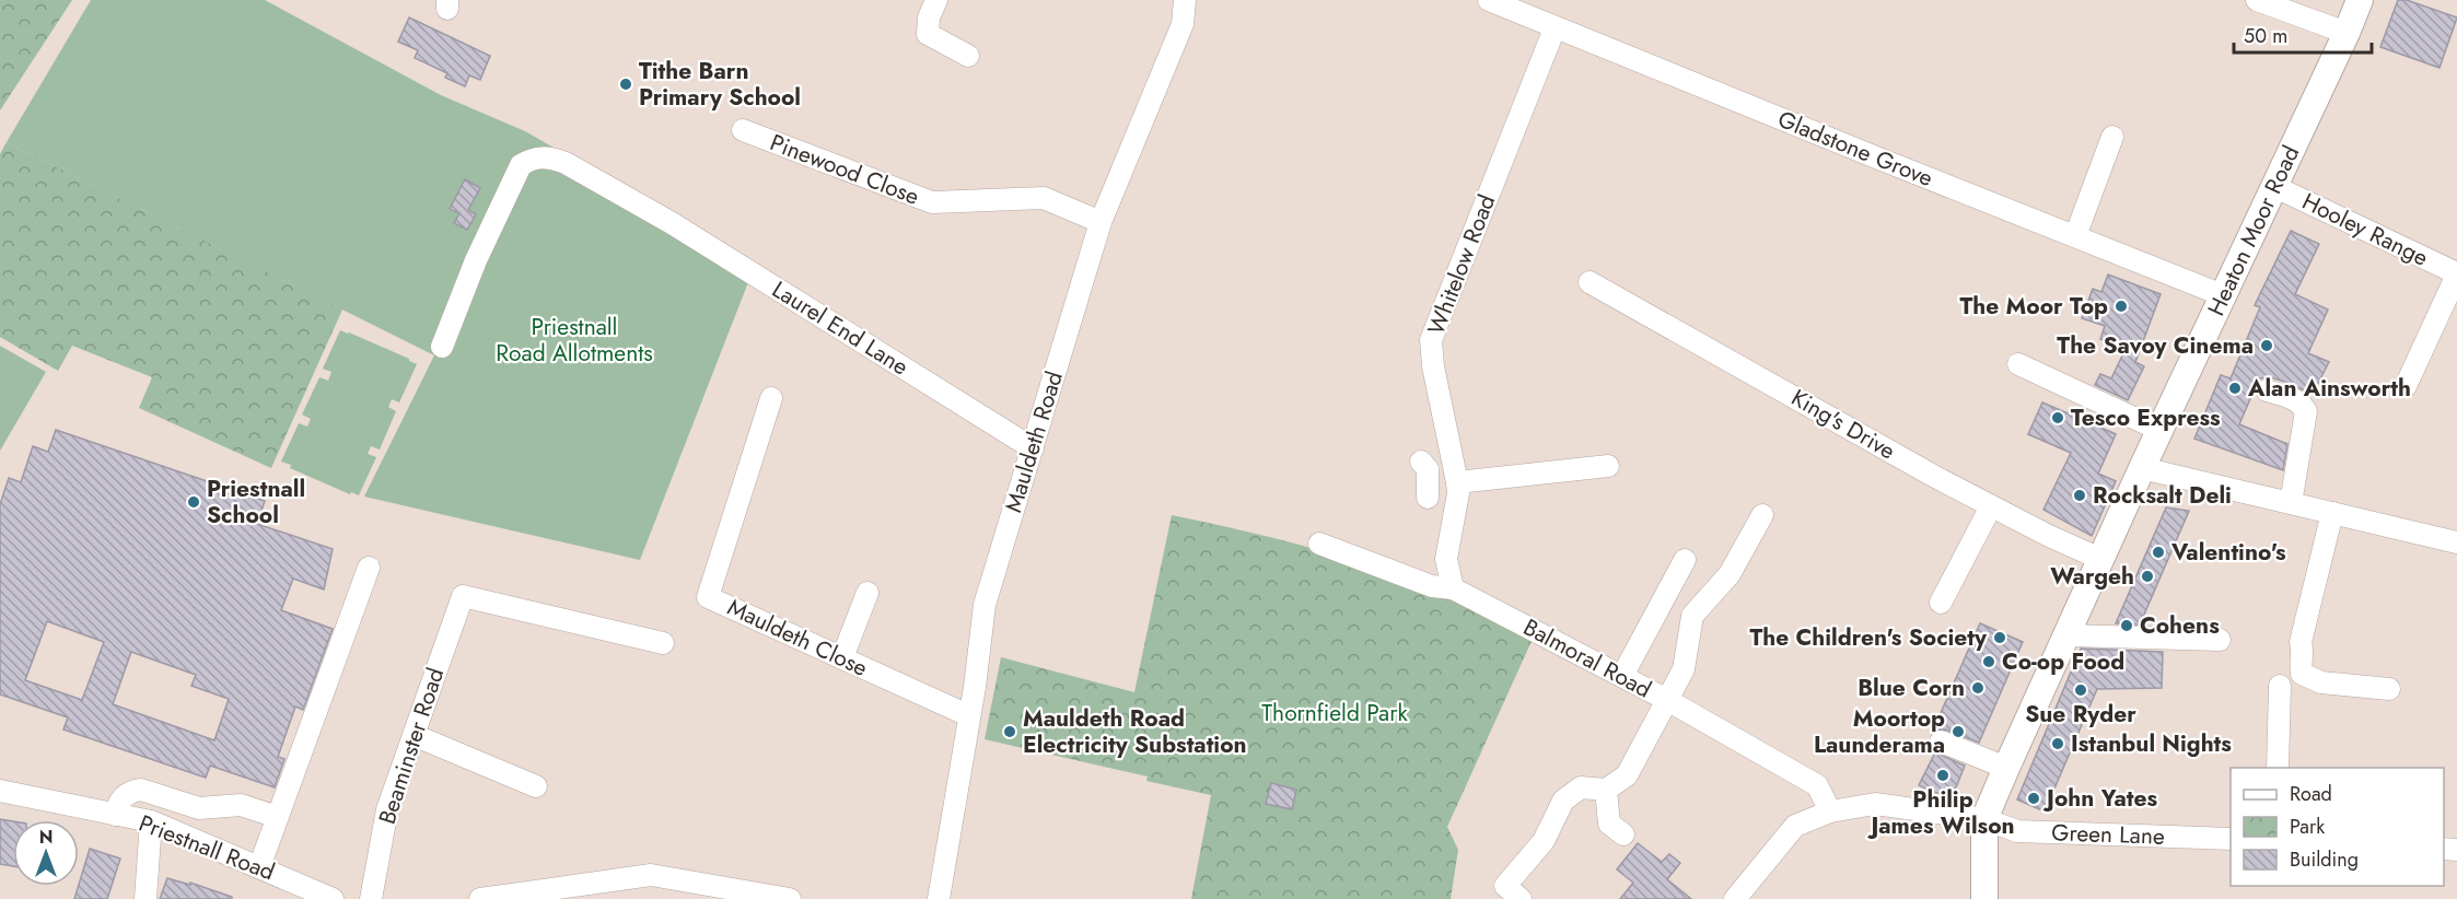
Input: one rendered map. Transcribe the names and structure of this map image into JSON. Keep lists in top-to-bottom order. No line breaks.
{"streets":{"main road":["Heaton Moor Road"],"street":["Gladstone Grove","Pinewood Close","Hooley Range","Whitelow Road","Laurel End Lane","King's Drive","Mauldeth Road","Mauldeth Close","Balmoral Road","Beaminster Road","Green Lane","Priestnall Road"]},"crossings":[["Gladstone Grove","Heaton Moor Road"],["Gladstone Grove","Whitelow Road"],["Pinewood Close","Mauldeth Road"],["Hooley Range","Heaton Moor Road"],["Heaton Moor Road","King's Drive"],["Heaton Moor Road","Green Lane"],["Whitelow Road","Balmoral Road"],["Laurel End Lane","Mauldeth Road"],["Mauldeth Road","Mauldeth Close"],["Balmoral Road","Green Lane"]],"parks":["Priestnall Road Allotments","Thornfield Park"],"places":["Tithe Barn Primary School","The Moor Top","The Savoy Cinema","Alan Ainsworth","Tesco Express","Rocksalt Deli","Priestnall School","Valentino's","Wargeh","Cohens","The Children's Society","Co-op Food","Blue Corn","Sue Ryder","Mauldeth Road Electricity Substation","Moortop Launderama","Istanbul Nights","Philip James Wilson","John Yates"],"legend":["Road","Park","Building"],"scale_bar":"50 m","north":"top"}
